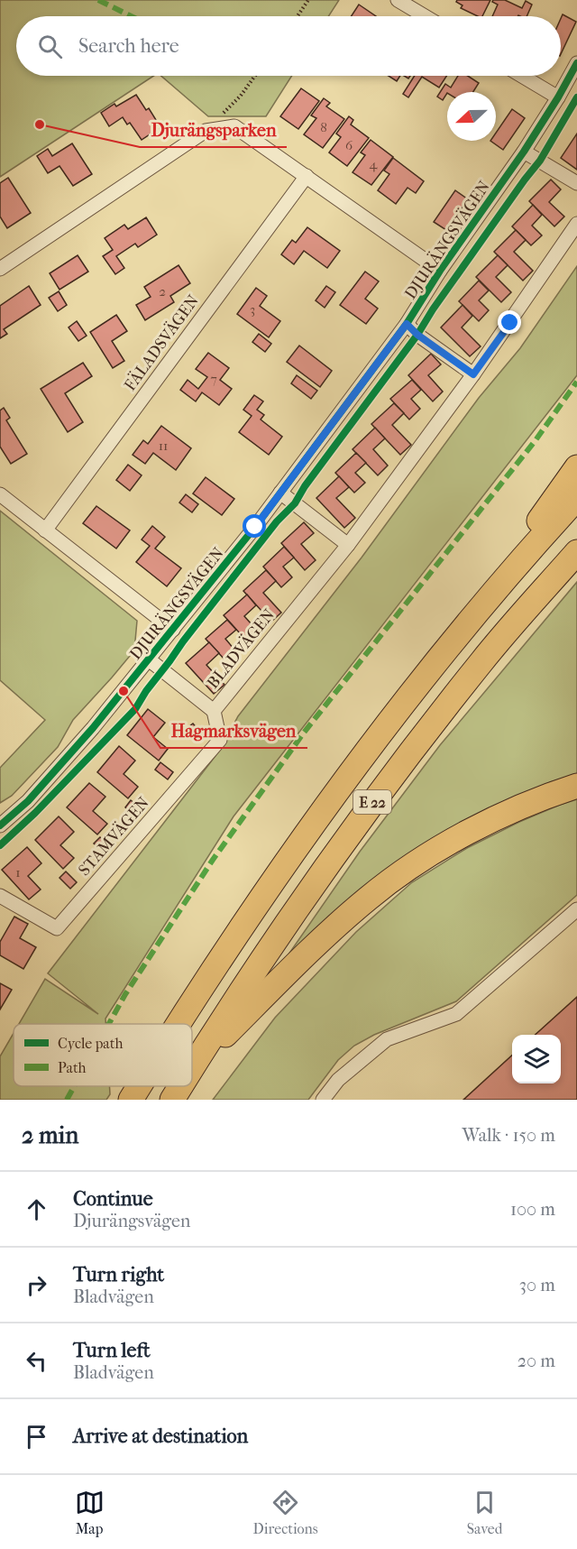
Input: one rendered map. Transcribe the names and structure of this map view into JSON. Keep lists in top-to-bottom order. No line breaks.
{"streets":{"highway":["E 22"],"street":["DJURÄNGSVÄGEN","FÄLADSVÄGEN","BLADVÄGEN","STAMVÄGEN"]},"crossings":[["DJURÄNGSVÄGEN","BLADVÄGEN"],["BLADVÄGEN","STAMVÄGEN"]],"places":["Djurängsparken","Hagmarksvägen"],"house_numbers":["8","6","4","2","3","7","11","1"],"legend":["Cycle path","Path"],"north":"left","page":{"search":"Search here","heading":["2 min","Walk · 150 m"],"list":[["Continue","Djurängsvägen","100 m"],["Turn right","Bladvägen","30 m"],["Turn left","Bladvägen","20 m"],"Arrive at destination"],"nav":["Map","Directions","Saved"]}}
